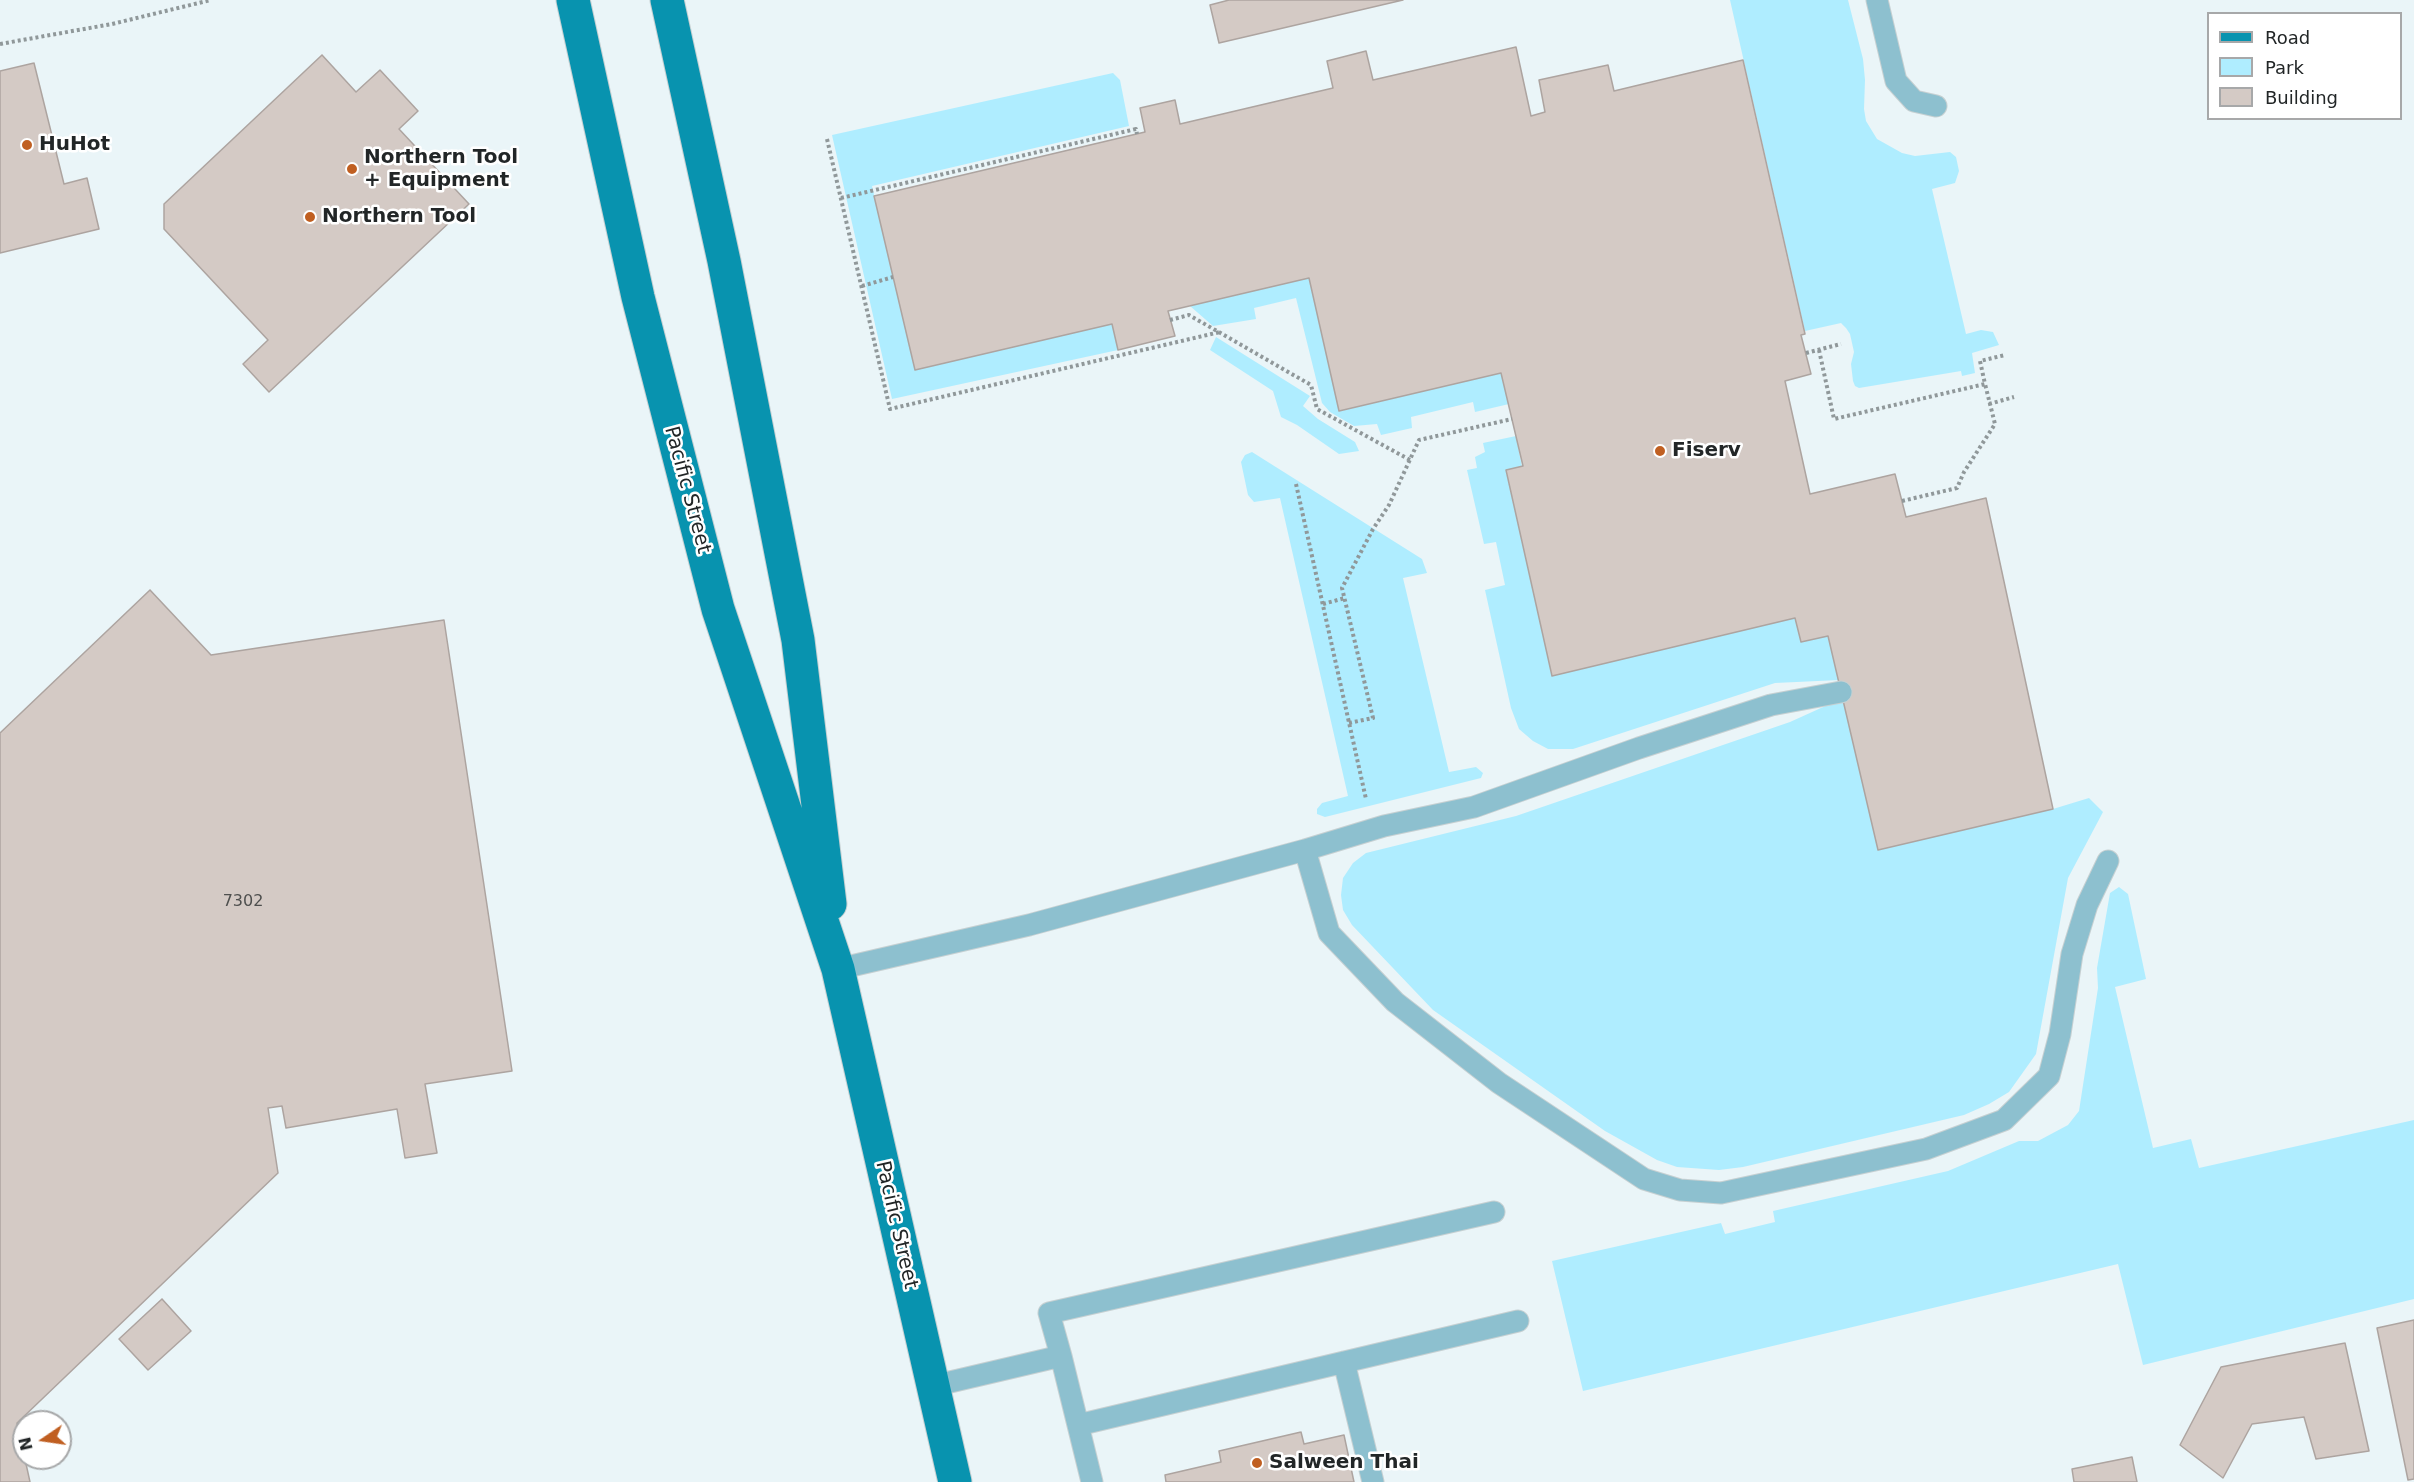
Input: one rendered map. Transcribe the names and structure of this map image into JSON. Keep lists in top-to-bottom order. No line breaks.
{"streets":{"main road":["Pacific Street"]},"places":["HuHot","Northern Tool + Equipment","Northern Tool","Fiserv","Salween Thai"],"house_numbers":["7302"],"legend":["Road","Park","Building"],"north":"left"}
